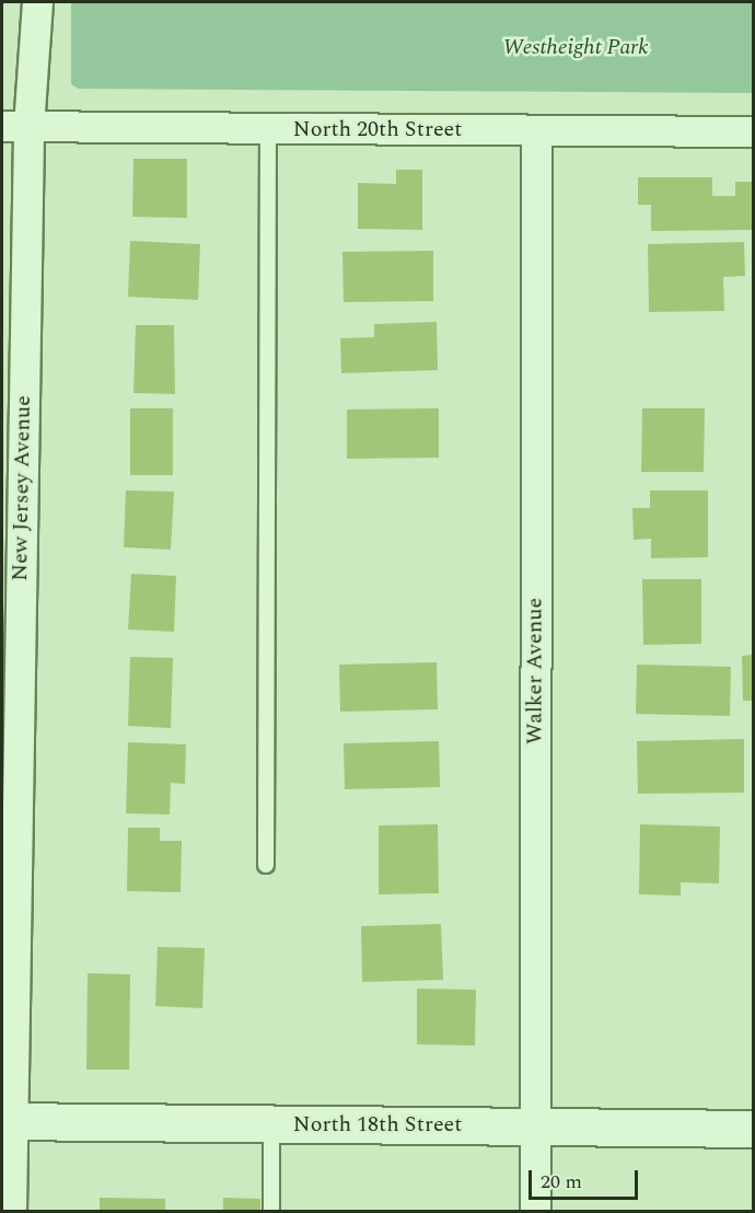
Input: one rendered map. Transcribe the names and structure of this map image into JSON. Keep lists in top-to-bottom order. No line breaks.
{"streets":{"main road":["North 18th Street"],"street":["North 20th Street","New Jersey Avenue","Walker Avenue"]},"crossings":[["North 20th Street","New Jersey Avenue"],["North 20th Street","Walker Avenue"],["New Jersey Avenue","North 18th Street"],["Walker Avenue","North 18th Street"]],"parks":["Westheight Park"],"scale_bar":"20 m"}
